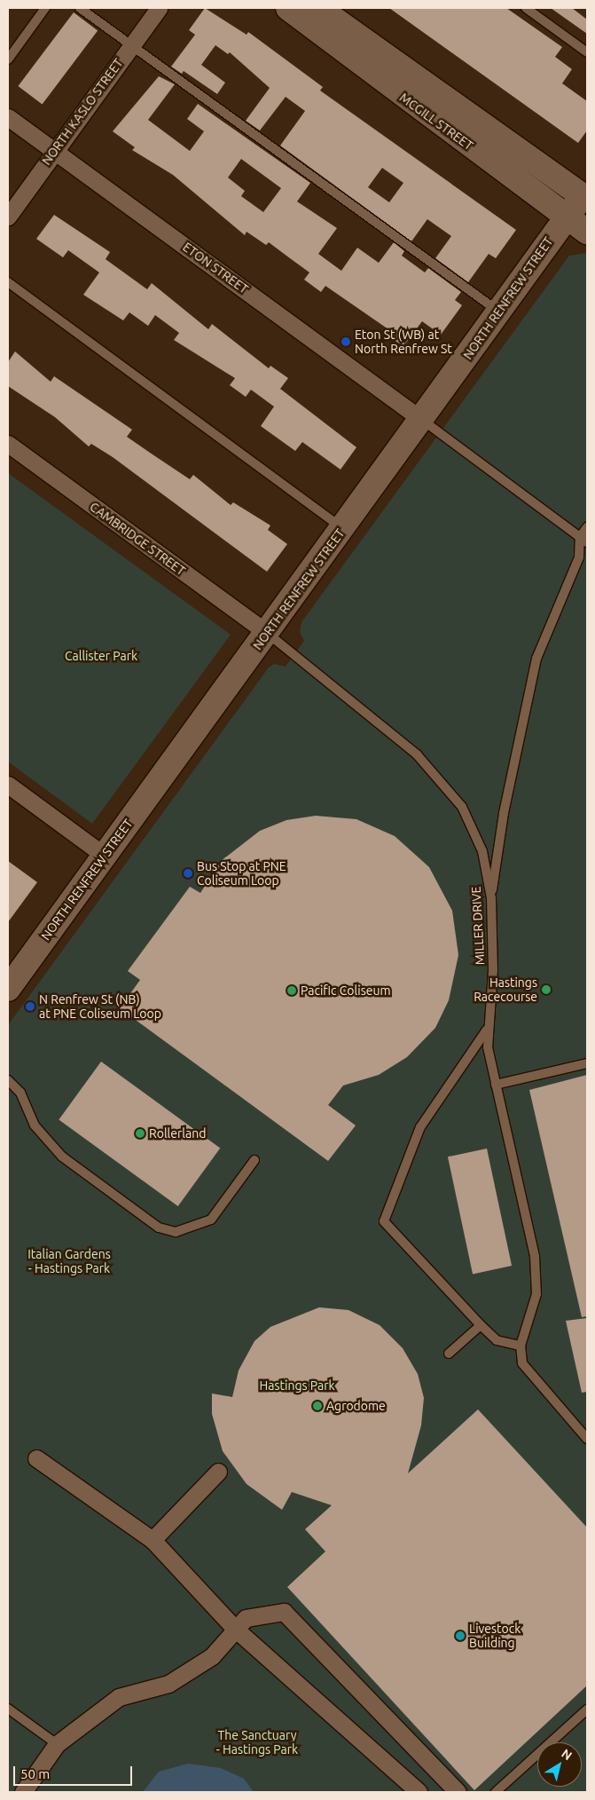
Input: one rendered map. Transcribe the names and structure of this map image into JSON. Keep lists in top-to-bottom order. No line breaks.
{"streets":{"street":["NORTH KASLO STREET","MCGILL STREET","ETON STREET","NORTH RENFREW STREET","CAMBRIDGE STREET"],"lane":["MILLER DRIVE"]},"crossings":[["NORTH KASLO STREET","ETON STREET"],["MCGILL STREET","NORTH RENFREW STREET"],["ETON STREET","NORTH RENFREW STREET"],["NORTH RENFREW STREET","CAMBRIDGE STREET"],["NORTH RENFREW STREET","MILLER DRIVE"],["CAMBRIDGE STREET","MILLER DRIVE"]],"parks":["Callister Park","Italian Gardens - Hastings Park","Hastings Park","The Sanctuary - Hastings Park"],"places":["Eton St (WB) at North Renfrew St","Bus Stop at PNE Coliseum Loop","Hastings Racecourse","Pacific Coliseum","N Renfrew St (NB) at PNE Coliseum Loop","Rollerland","Agrodome","Livestock Building"],"scale_bar":"50 m","north":"top right"}
